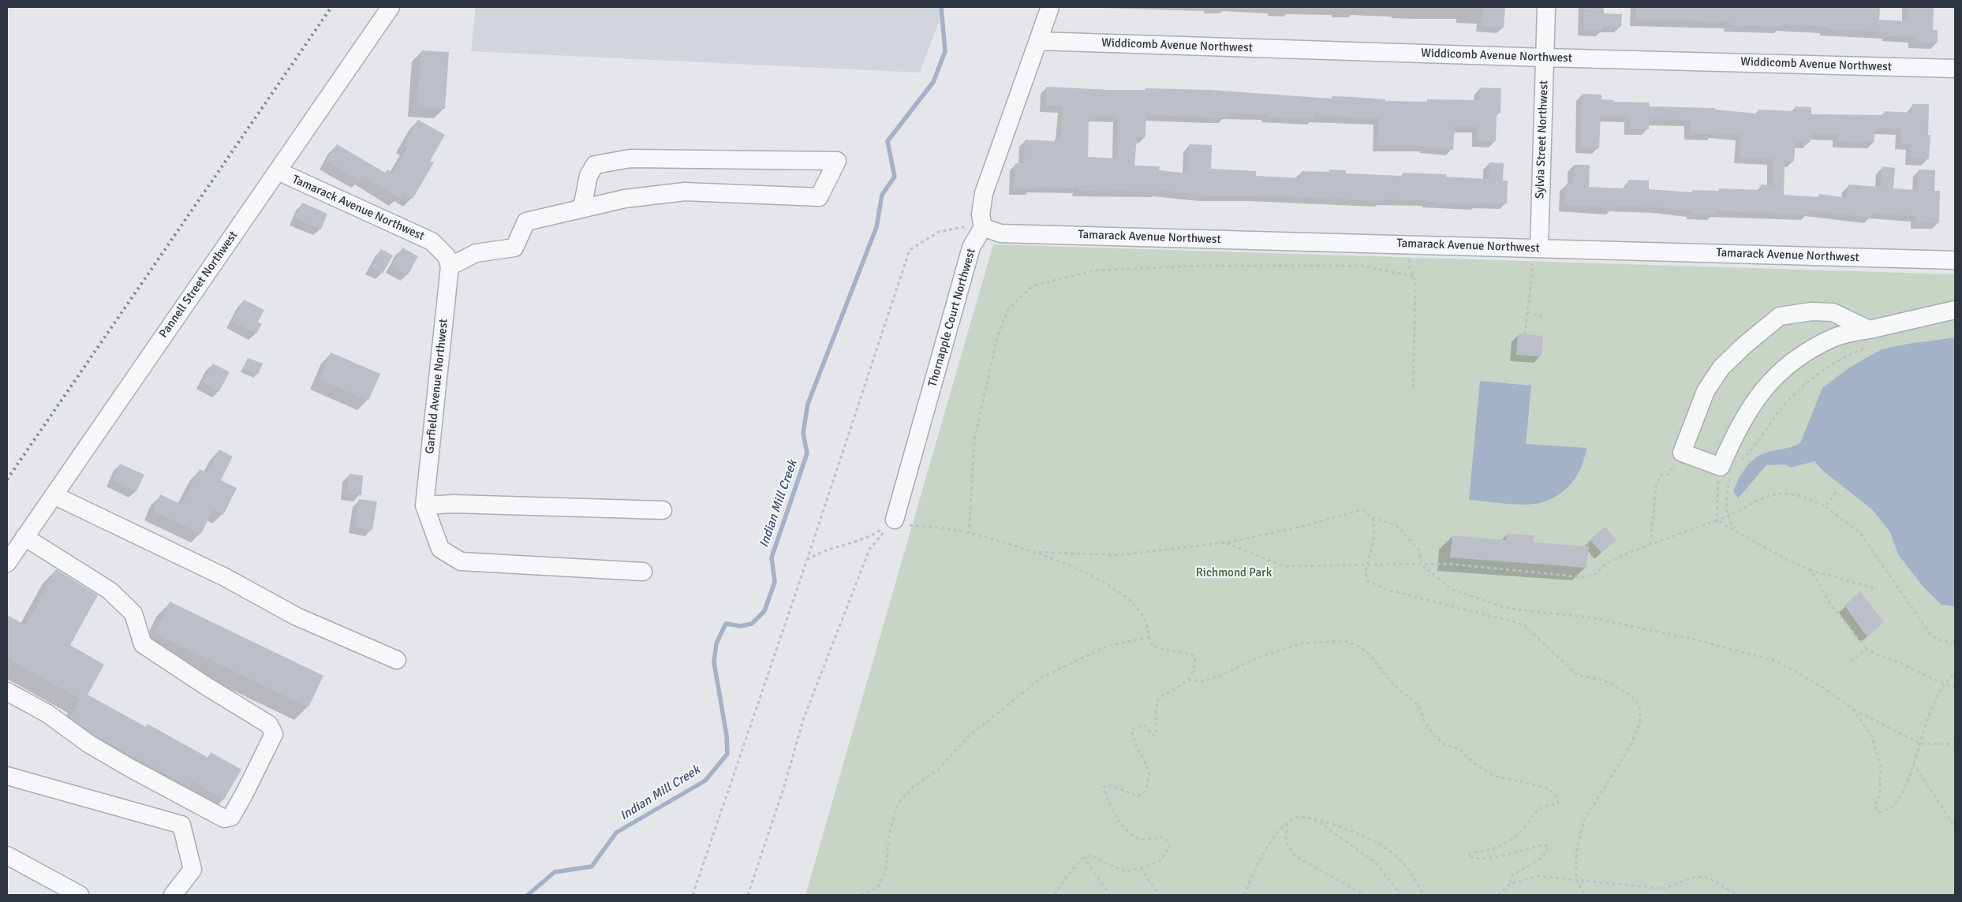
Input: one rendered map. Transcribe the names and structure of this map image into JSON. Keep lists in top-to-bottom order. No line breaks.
{"streets":{"street":["Widdicomb Avenue Northwest","Sylvia Street Northwest","Tamarack Avenue Northwest","Pannell Street Northwest","Thornapple Court Northwest","Garfield Avenue Northwest"]},"crossings":[["Widdicomb Avenue Northwest","Sylvia Street Northwest"],["Sylvia Street Northwest","Tamarack Avenue Northwest"],["Tamarack Avenue Northwest","Pannell Street Northwest"],["Tamarack Avenue Northwest","Thornapple Court Northwest"],["Tamarack Avenue Northwest","Garfield Avenue Northwest"]],"water":["Indian Mill Creek"],"parks":["Richmond Park"]}
